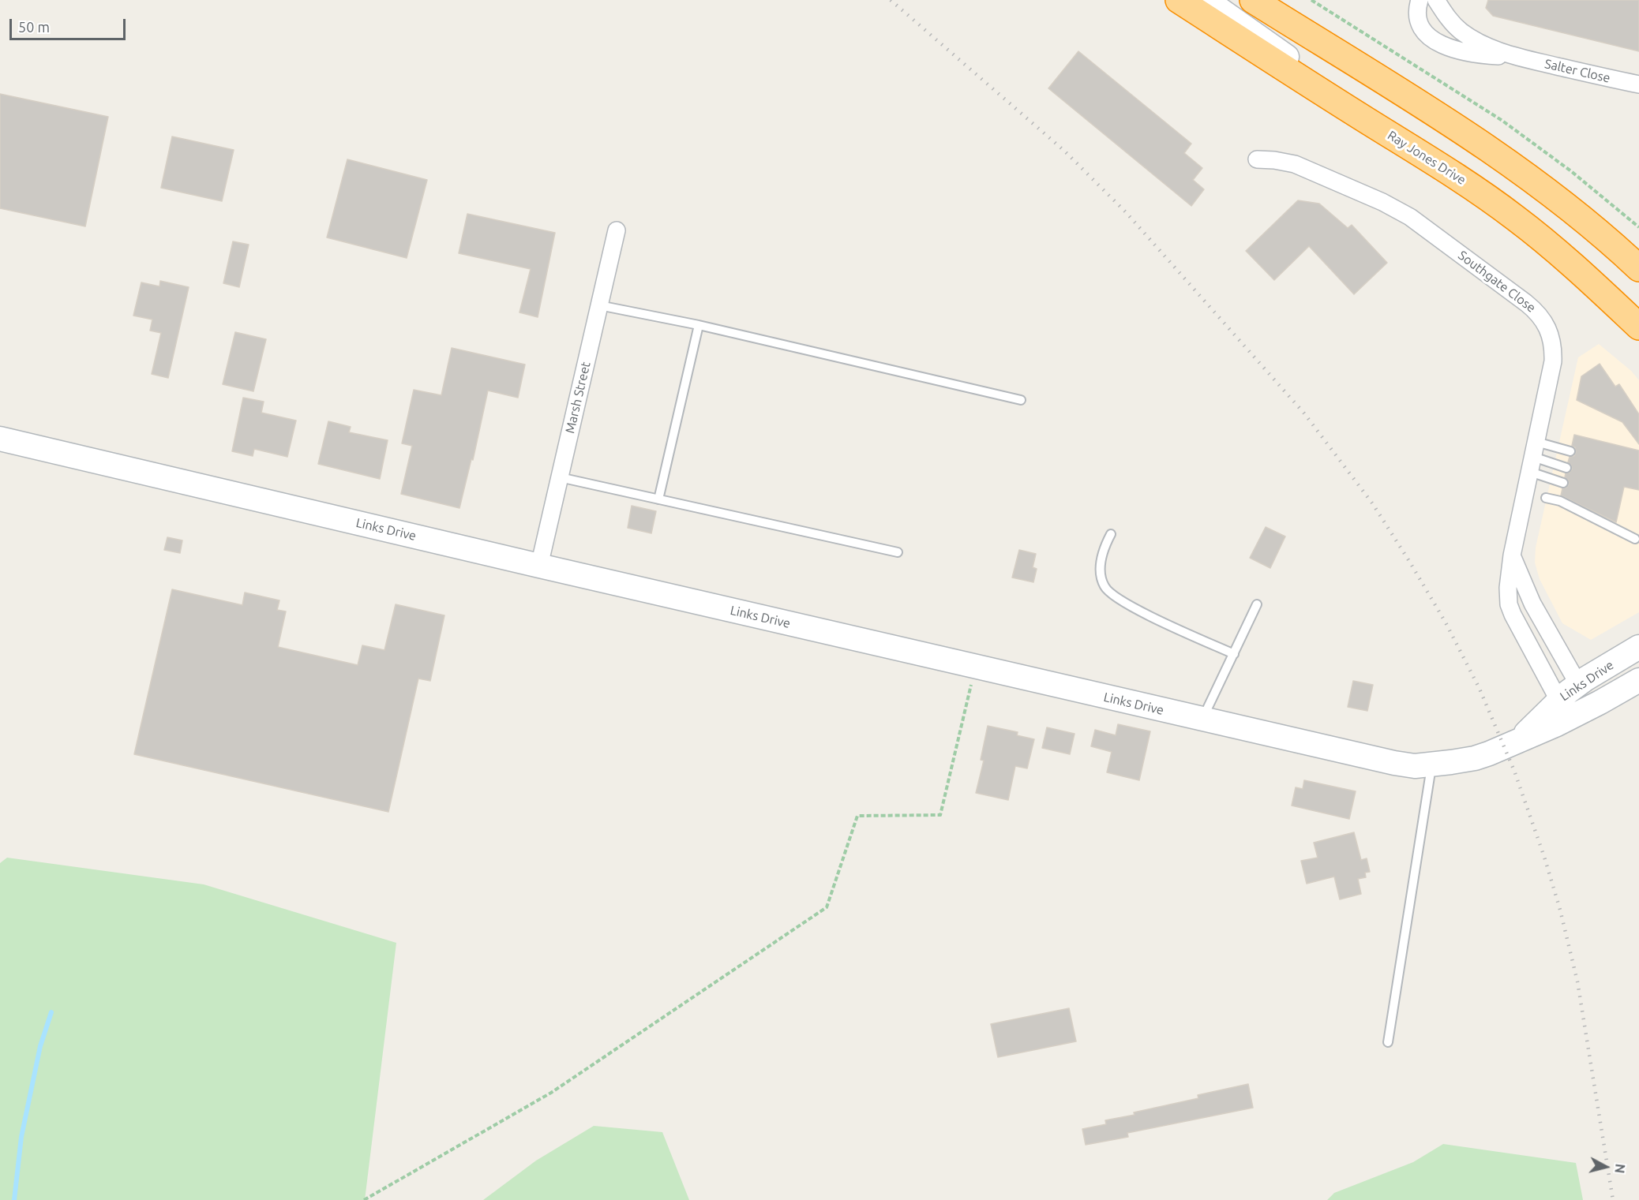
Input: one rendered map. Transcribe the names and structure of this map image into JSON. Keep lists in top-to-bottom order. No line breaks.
{"streets":{"highway":["Ray Jones Drive"],"street":["Salter Close","Southgate Close","Marsh Street","Links Drive"]},"crossings":[["Southgate Close","Links Drive"],["Marsh Street","Links Drive"]],"scale_bar":"50 m","north":"right"}
